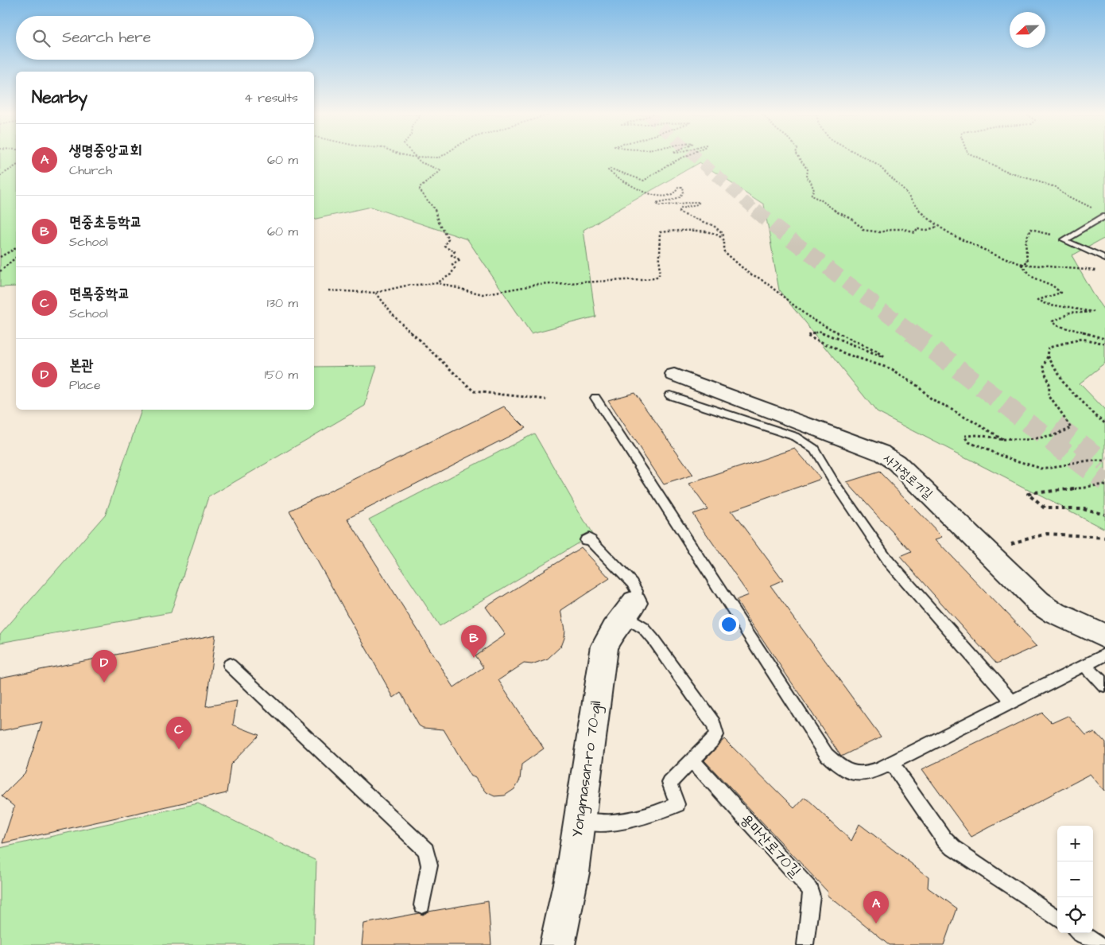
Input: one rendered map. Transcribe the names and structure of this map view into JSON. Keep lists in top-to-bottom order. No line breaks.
{"streets":{"street":["사가정로71길","Yongmasan-ro 70-gil"],"lane":["용마산로70길"]},"north":"left","page":{"search":"Search here","heading":["Nearby","4 results"],"list":[{"mark":"A","name":"생명중앙교회","note":"Church","value":"60 m"},{"mark":"B","name":"면중초등학교","note":"School","value":"60 m"},{"mark":"C","name":"면목중학교","note":"School","value":"130 m"},{"mark":"D","name":"본관","note":"Place","value":"150 m"}],"pins":["B","D","C","A"],"map_buttons":["+","−"]}}
